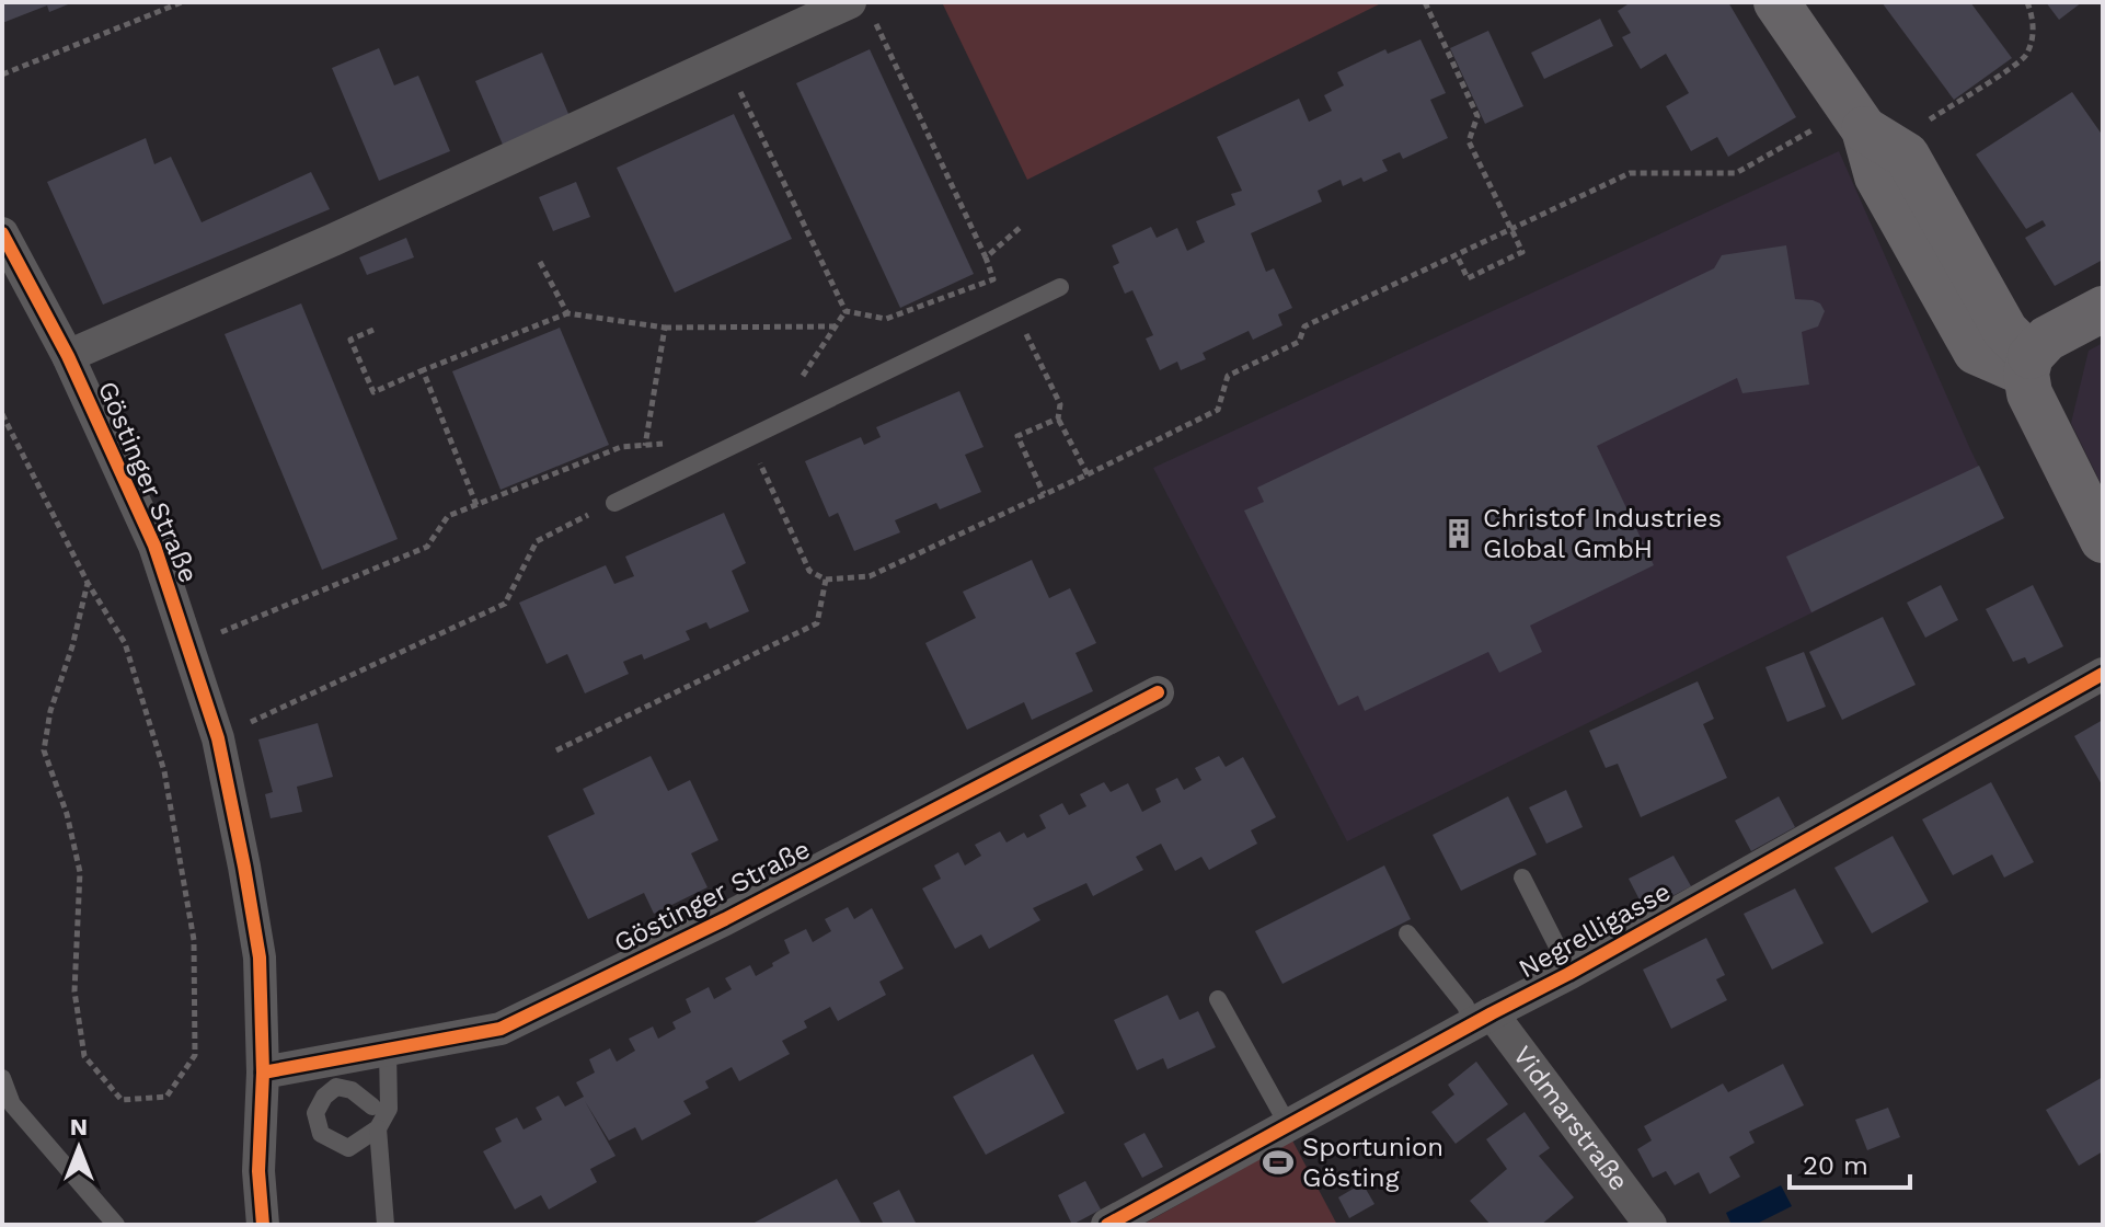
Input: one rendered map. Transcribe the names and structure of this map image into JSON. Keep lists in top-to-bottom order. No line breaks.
{"streets":{"street":["Göstinger Straße","Negrelligasse","Vidmarstraße"]},"crossings":[["Negrelligasse","Vidmarstraße"]],"places":{"building":["Christof Industries Global GmbH"],"sports":["Sportunion Gösting"]},"scale_bar":"20 m","north":"top"}
